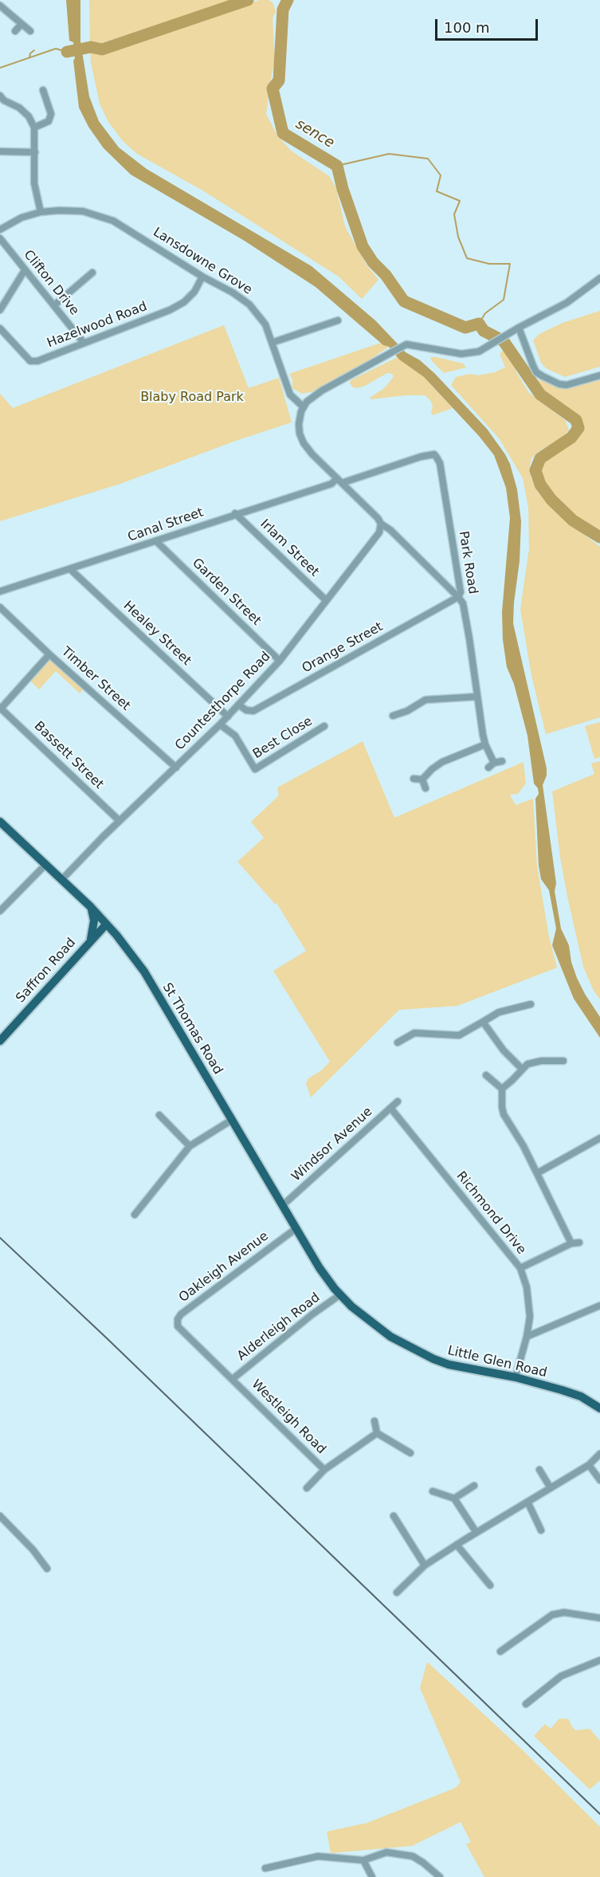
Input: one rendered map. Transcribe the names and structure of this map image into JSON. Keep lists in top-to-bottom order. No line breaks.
{"streets":{"main road":["Saffron Road","St Thomas Road","Little Glen Road"],"street":["Lansdowne Grove","Clifton Drive","Hazelwood Road","Canal Street","Irlam Street","Park Road","Garden Street","Healey Street","Orange Street","Timber Street","Countesthorpe Road","Best Close","Bassett Street","Windsor Avenue","Richmond Drive","Oakleigh Avenue","Alderleigh Road","Westleigh Road"]},"crossings":[["Lansdowne Grove","Hazelwood Road"],["Clifton Drive","Hazelwood Road"],["Canal Street","Irlam Street"],["Canal Street","Park Road"],["Canal Street","Garden Street"],["Canal Street","Healey Street"],["Irlam Street","Countesthorpe Road"],["Park Road","Orange Street"],["Garden Street","Countesthorpe Road"],["Healey Street","Countesthorpe Road"],["Orange Street","Countesthorpe Road"],["Timber Street","Countesthorpe Road"],["Countesthorpe Road","Best Close"],["Countesthorpe Road","Bassett Street"],["Countesthorpe Road","St Thomas Road"],["Saffron Road","St Thomas Road"],["St Thomas Road","Windsor Avenue"],["St Thomas Road","Little Glen Road"],["Windsor Avenue","Richmond Drive"],["Windsor Avenue","Little Glen Road"],["Richmond Drive","Little Glen Road"],["Oakleigh Avenue","Little Glen Road"],["Oakleigh Avenue","Westleigh Road"],["Alderleigh Road","Little Glen Road"],["Alderleigh Road","Westleigh Road"]],"water":["sence"],"parks":["Blaby Road Park"],"scale_bar":"100 m"}
